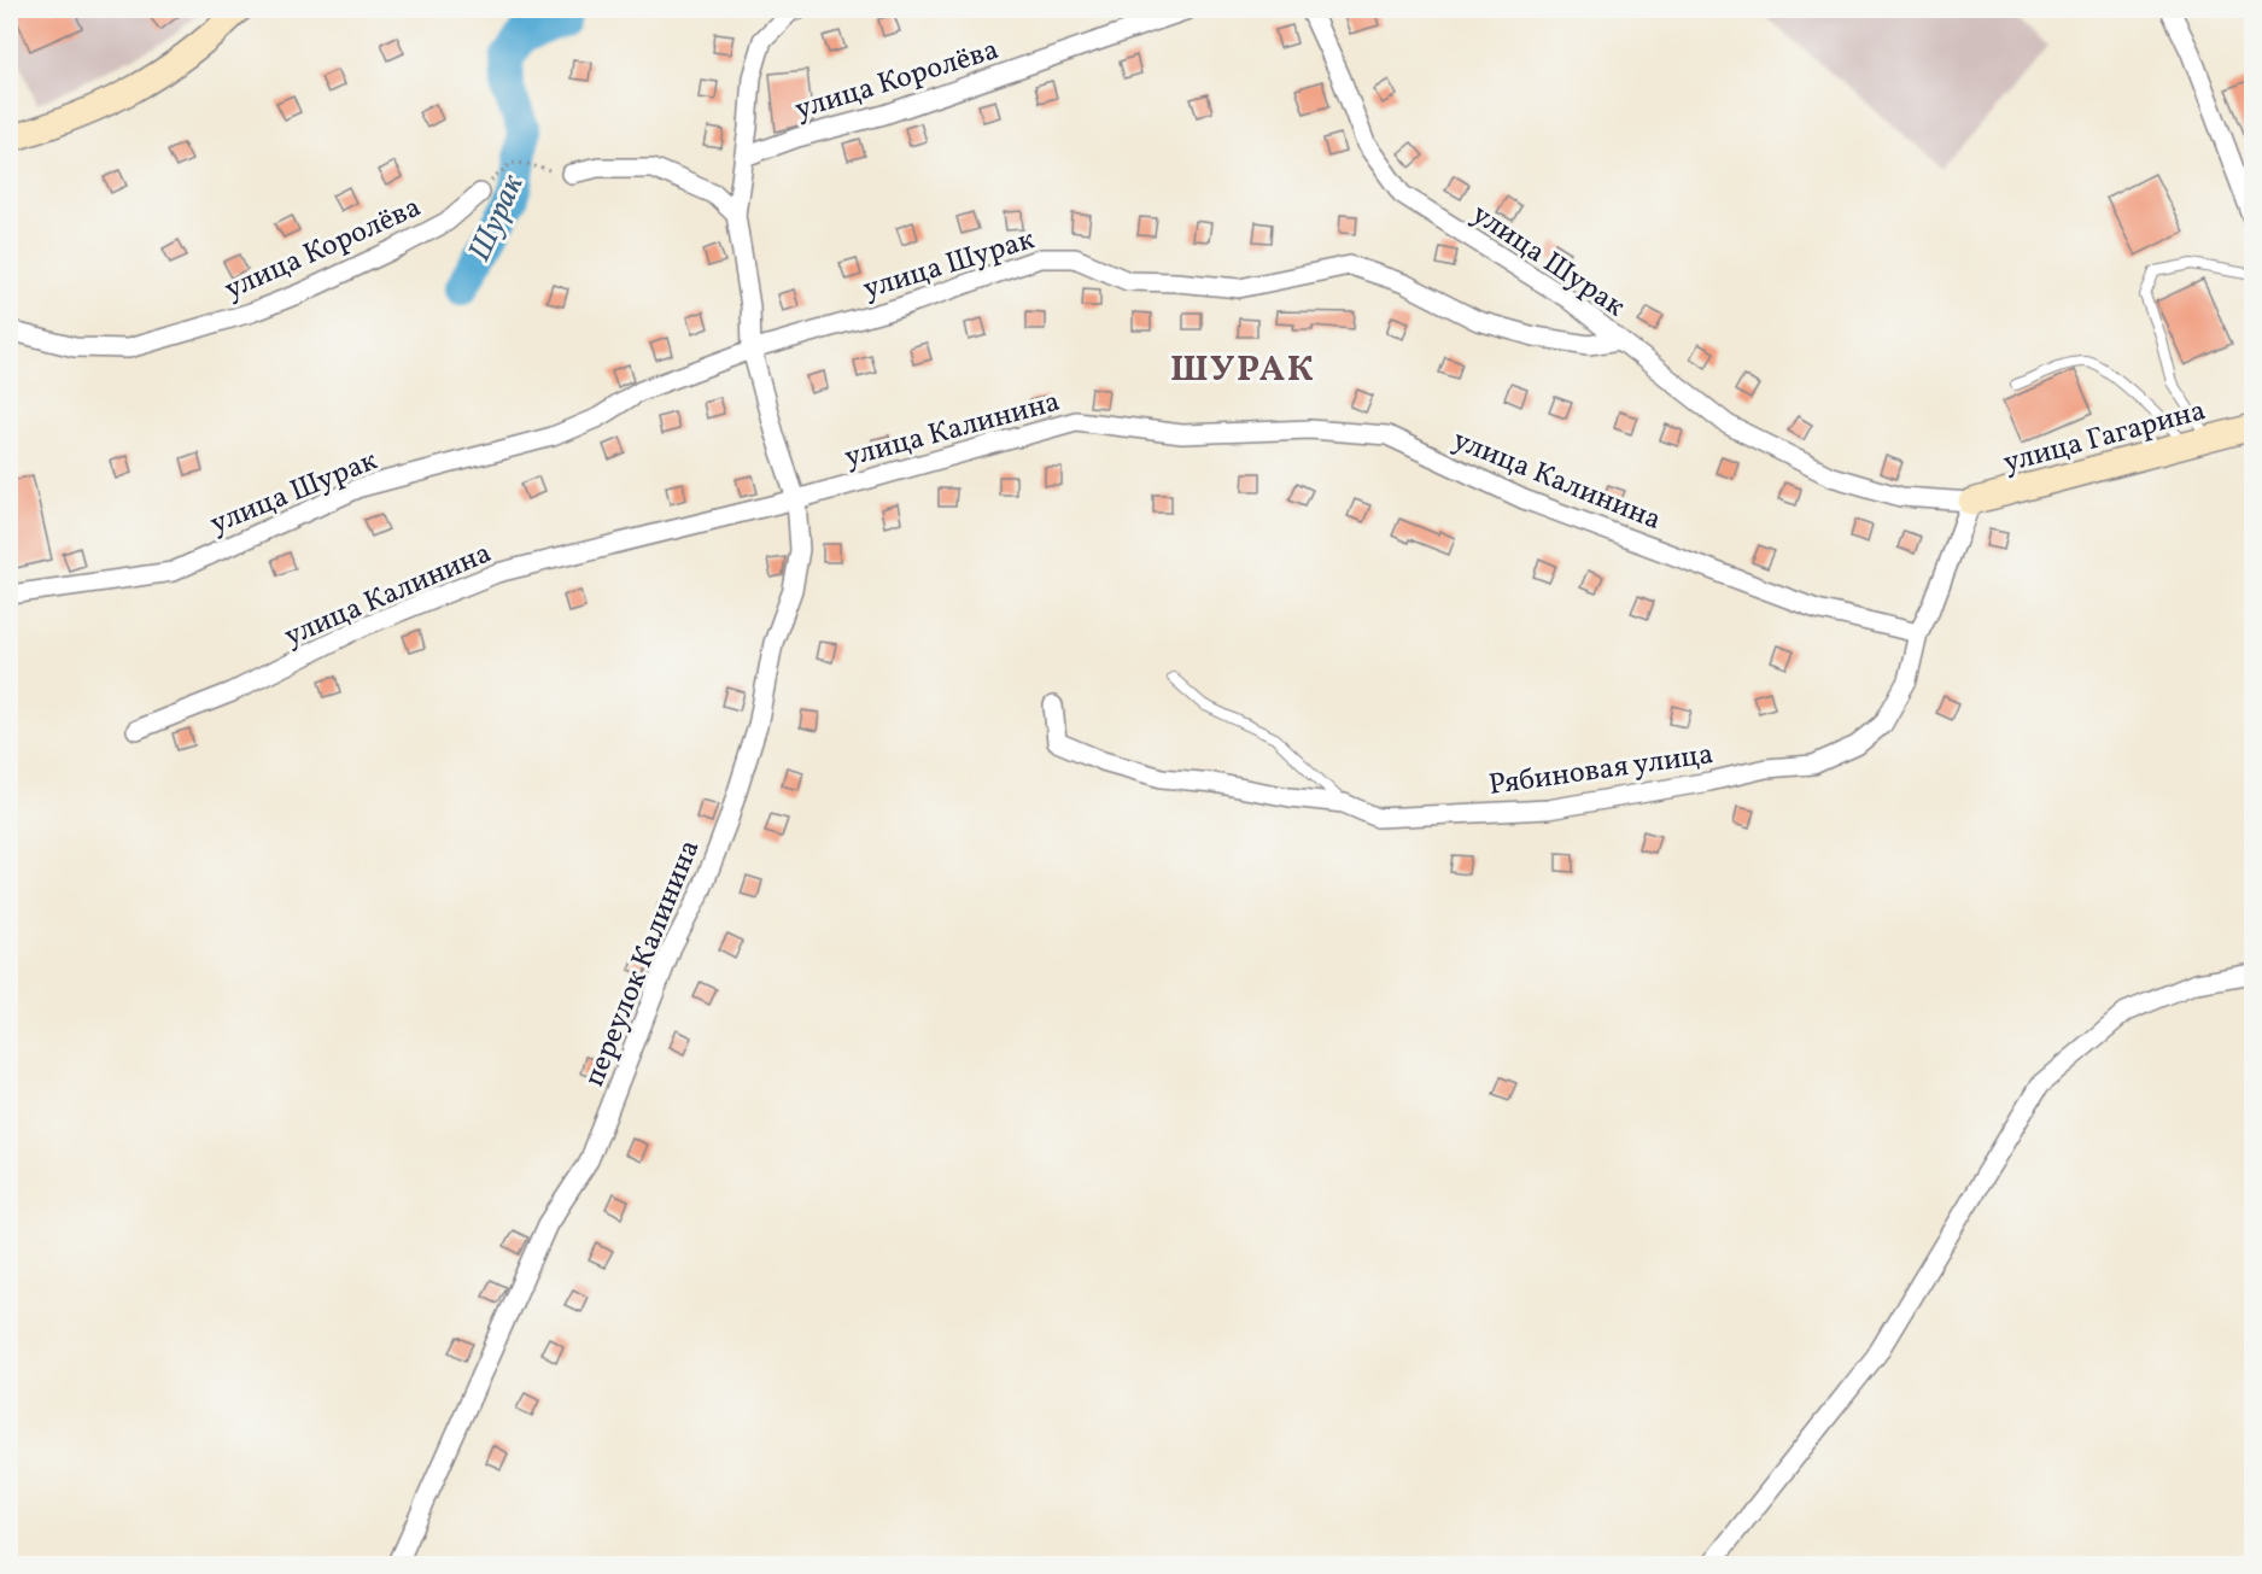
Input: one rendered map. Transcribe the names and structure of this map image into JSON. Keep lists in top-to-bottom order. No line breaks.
{"streets":{"street":["улица Королёва","улица Шурак","улица Калинина","улица Гагарина","Рябиновая улица","переулок Калинина"]},"crossings":[["улица Шурак","улица Гагарина"],["улица Шурак","переулок Калинина"],["улица Калинина","Рябиновая улица"],["улица Калинина","переулок Калинина"]],"districts":["ШУРАК"],"water":["Шурак"]}
